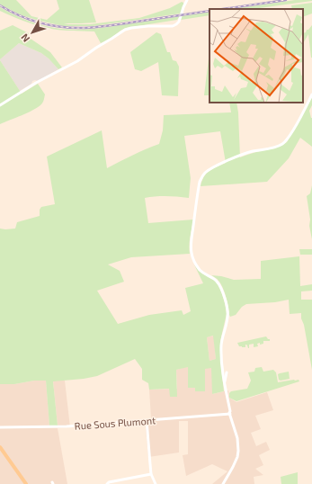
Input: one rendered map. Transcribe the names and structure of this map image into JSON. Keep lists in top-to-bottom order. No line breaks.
{"streets":{"street":["Rue Sous Plumont"]},"north":"bottom left"}
